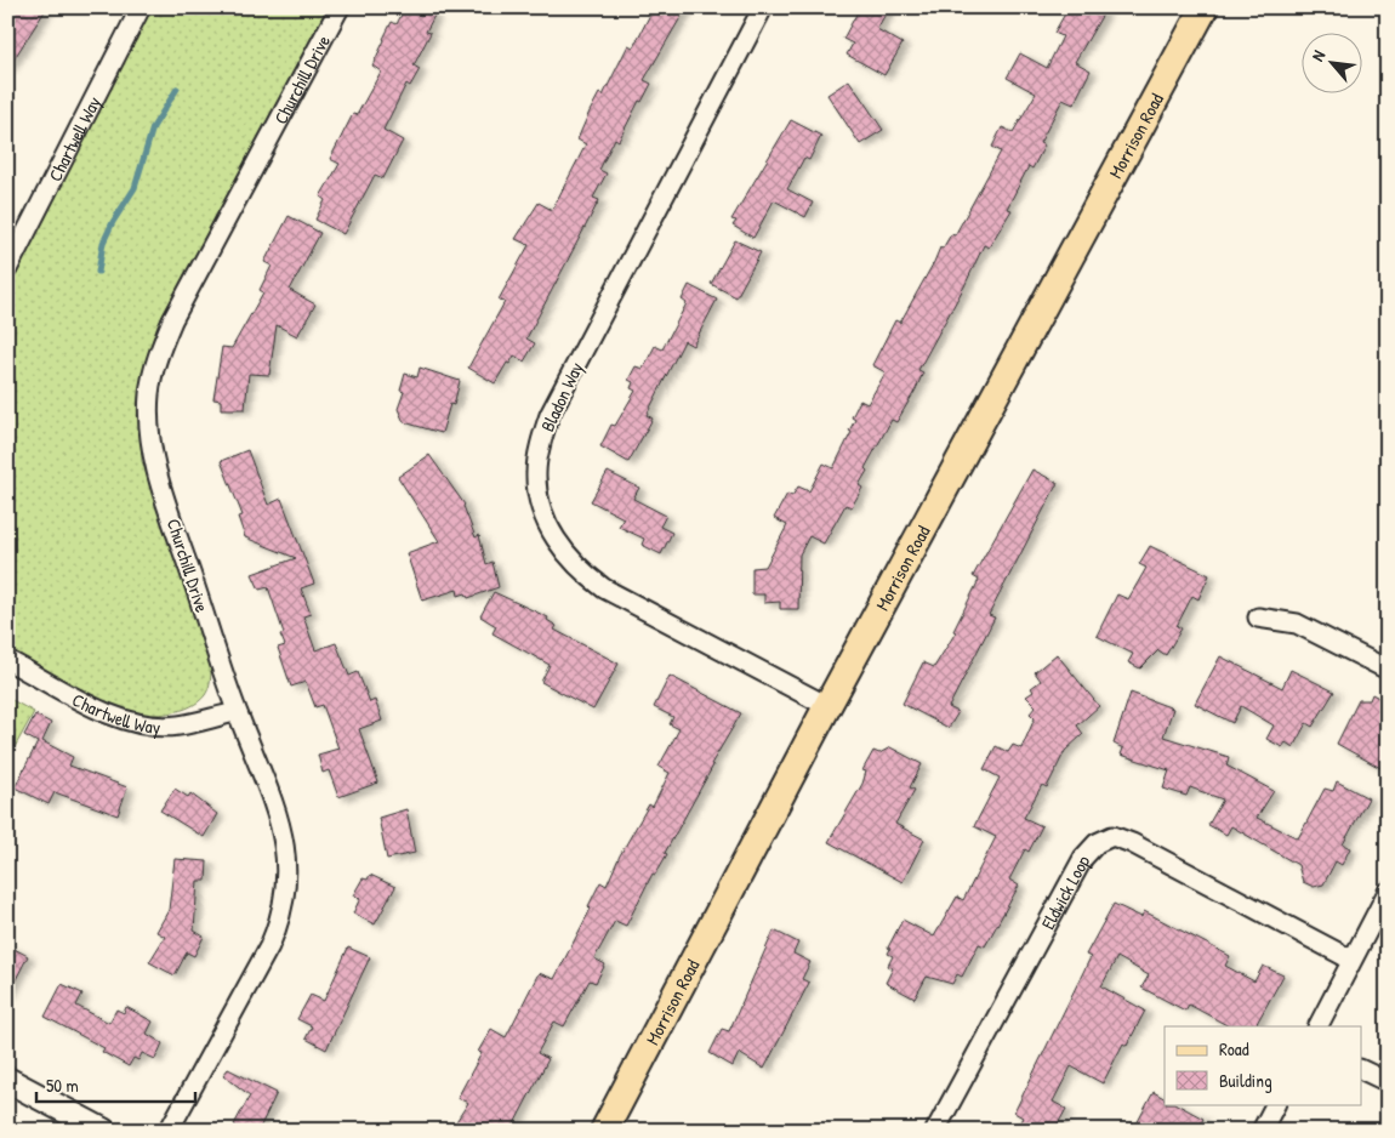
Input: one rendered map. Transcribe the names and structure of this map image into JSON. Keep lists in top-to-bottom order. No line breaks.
{"streets":{"main road":["Morrison Road"],"street":["Churchill Drive","Chartwell Way","Bladon Way","Eldwick Loop"]},"crossings":[["Churchill Drive","Chartwell Way"],["Morrison Road","Bladon Way"]],"legend":["Road","Building"],"scale_bar":"50 m","north":"top left"}
